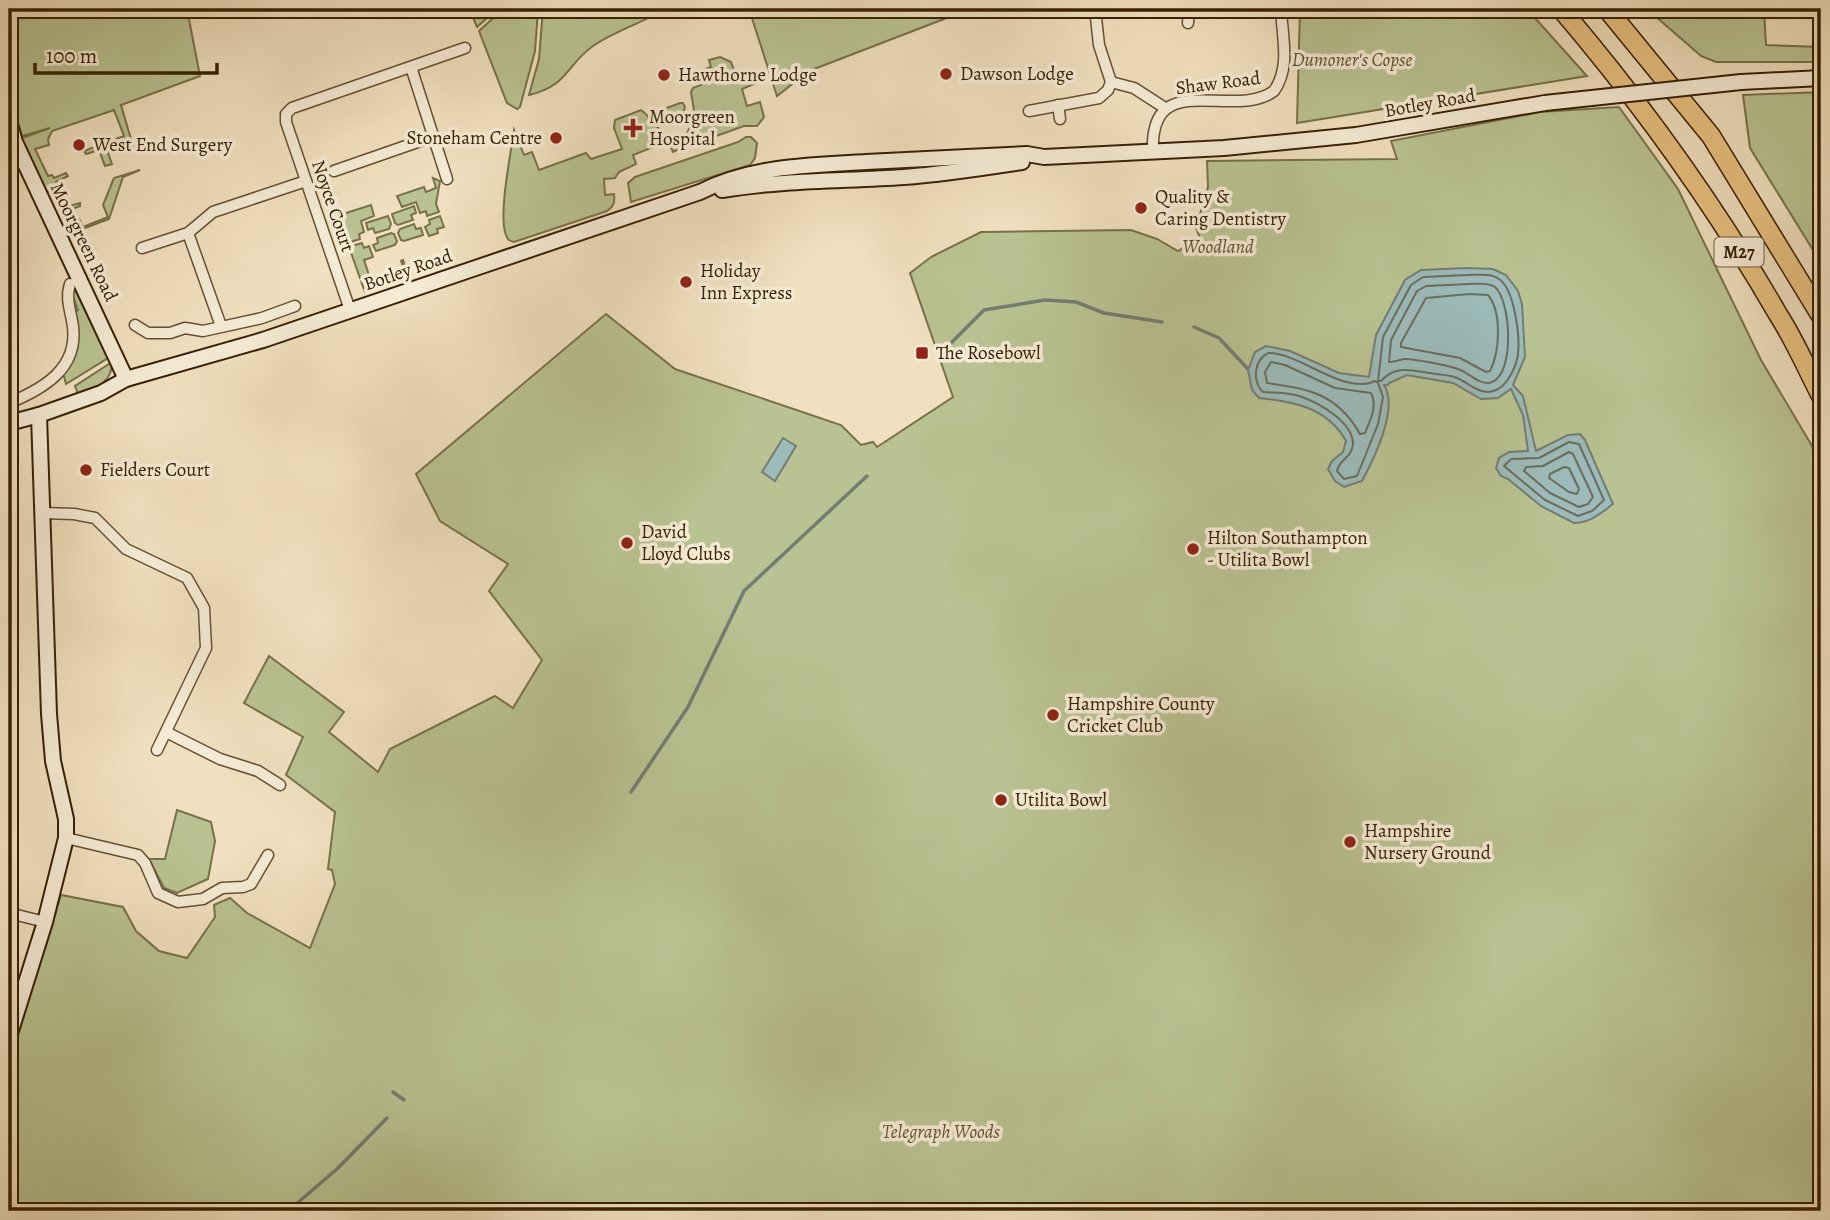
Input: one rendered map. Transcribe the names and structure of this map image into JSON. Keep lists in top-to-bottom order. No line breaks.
{"streets":{"highway":["M27"],"main road":["Botley Road","Moorgreen Road"],"street":["Shaw Road","Noyce Court"]},"crossings":[["Shaw Road","Botley Road"],["Botley Road","Noyce Court"],["Botley Road","Moorgreen Road"]],"parks":["Dumoner's Copse","Woodland","Telegraph Woods"],"places":{"other":["Dawson Lodge","Hawthorne Lodge","Stoneham Centre","West End Surgery","Quality & Caring Dentistry","Holiday Inn Express","Fielders Court","David Lloyd Clubs","Hilton Southampton - Utilita Bowl","Hampshire County Cricket Club","Utilita Bowl","Hampshire Nursery Ground"],"health":["Moorgreen Hospital"],"transit":["The Rosebowl"]},"scale_bar":"100 m"}
